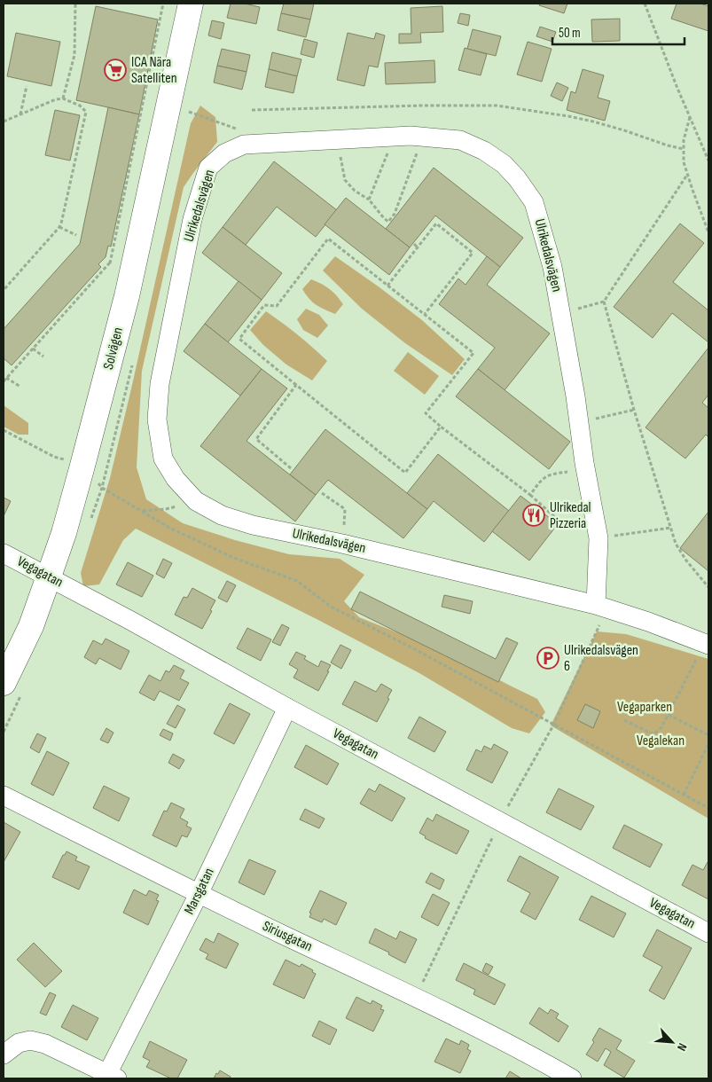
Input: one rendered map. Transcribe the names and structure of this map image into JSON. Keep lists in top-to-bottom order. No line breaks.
{"streets":{"main road":["Solvägen"],"street":["Ulrikedalsvägen","Vegagatan","Marsgatan","Siriusgatan"]},"crossings":[["Solvägen","Vegagatan"],["Vegagatan","Marsgatan"],["Marsgatan","Siriusgatan"]],"parks":["Vegaparken","Vegalekan"],"places":{"supermarket":["ICA Nära Satelliten"],"restaurant":["Ulrikedal Pizzeria"],"parking":["Ulrikedalsvägen 6"]},"scale_bar":"50 m","north":"bottom right"}
